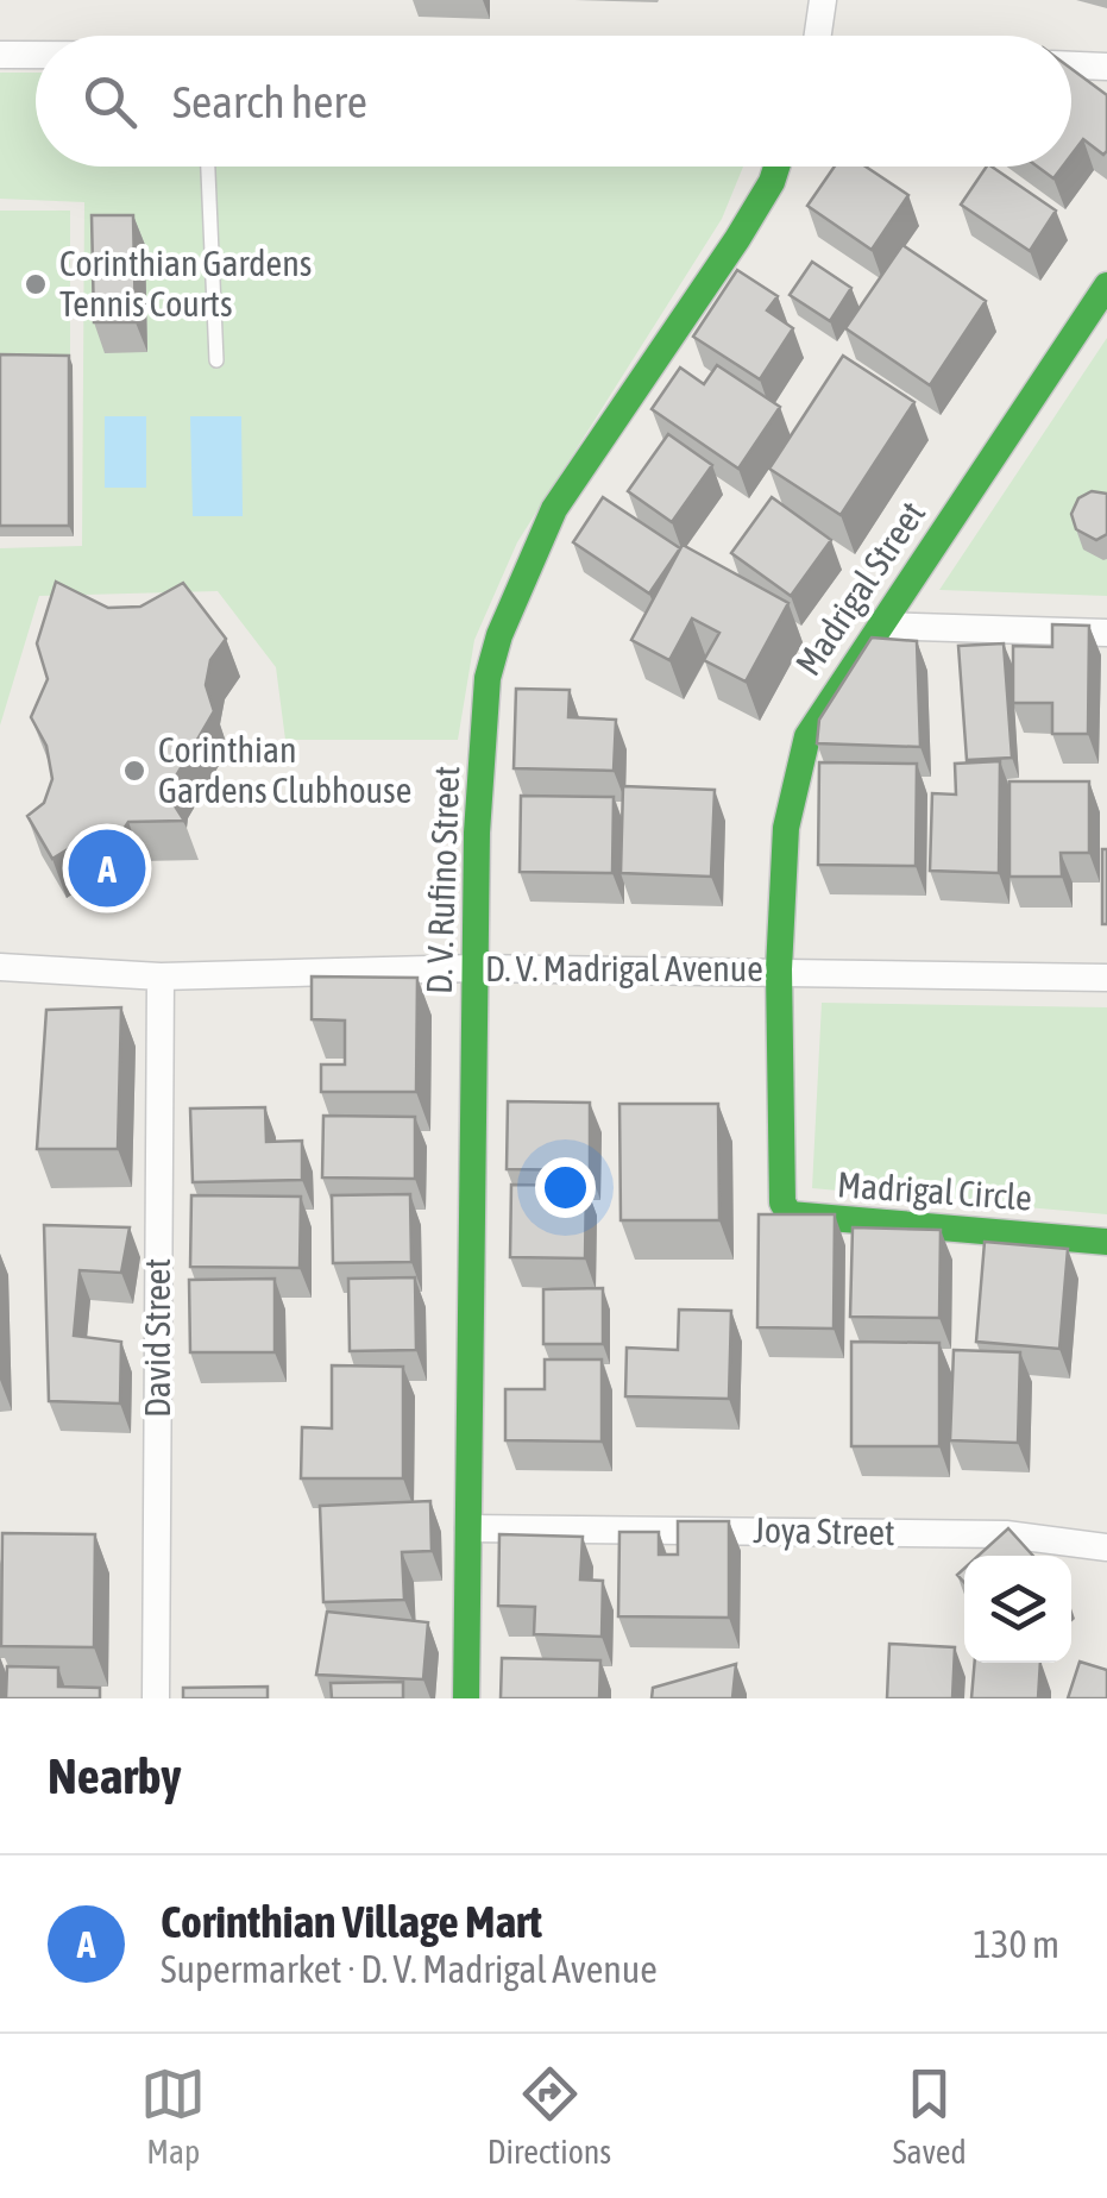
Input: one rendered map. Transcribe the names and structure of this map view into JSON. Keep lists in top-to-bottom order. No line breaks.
{"streets":{"street":["Madrigal Street","D. V. Rufino Street","D. V. Madrigal Avenue","Madrigal Circle","David Street","Joya Street"]},"crossings":[["Madrigal Street","D. V. Madrigal Avenue"],["Madrigal Street","Madrigal Circle"],["D. V. Rufino Street","D. V. Madrigal Avenue"],["D. V. Rufino Street","Joya Street"],["D. V. Madrigal Avenue","Madrigal Circle"],["D. V. Madrigal Avenue","David Street"]],"places":["Corinthian Gardens Tennis Courts","Corinthian Gardens Clubhouse"],"page":{"search":"Search here","pins":"A","heading":"Nearby","list":[{"mark":"A","name":"Corinthian Village Mart","note":"Supermarket · D. V. Madrigal Avenue","value":"130 m"}],"nav":["Map","Directions","Saved"]}}
